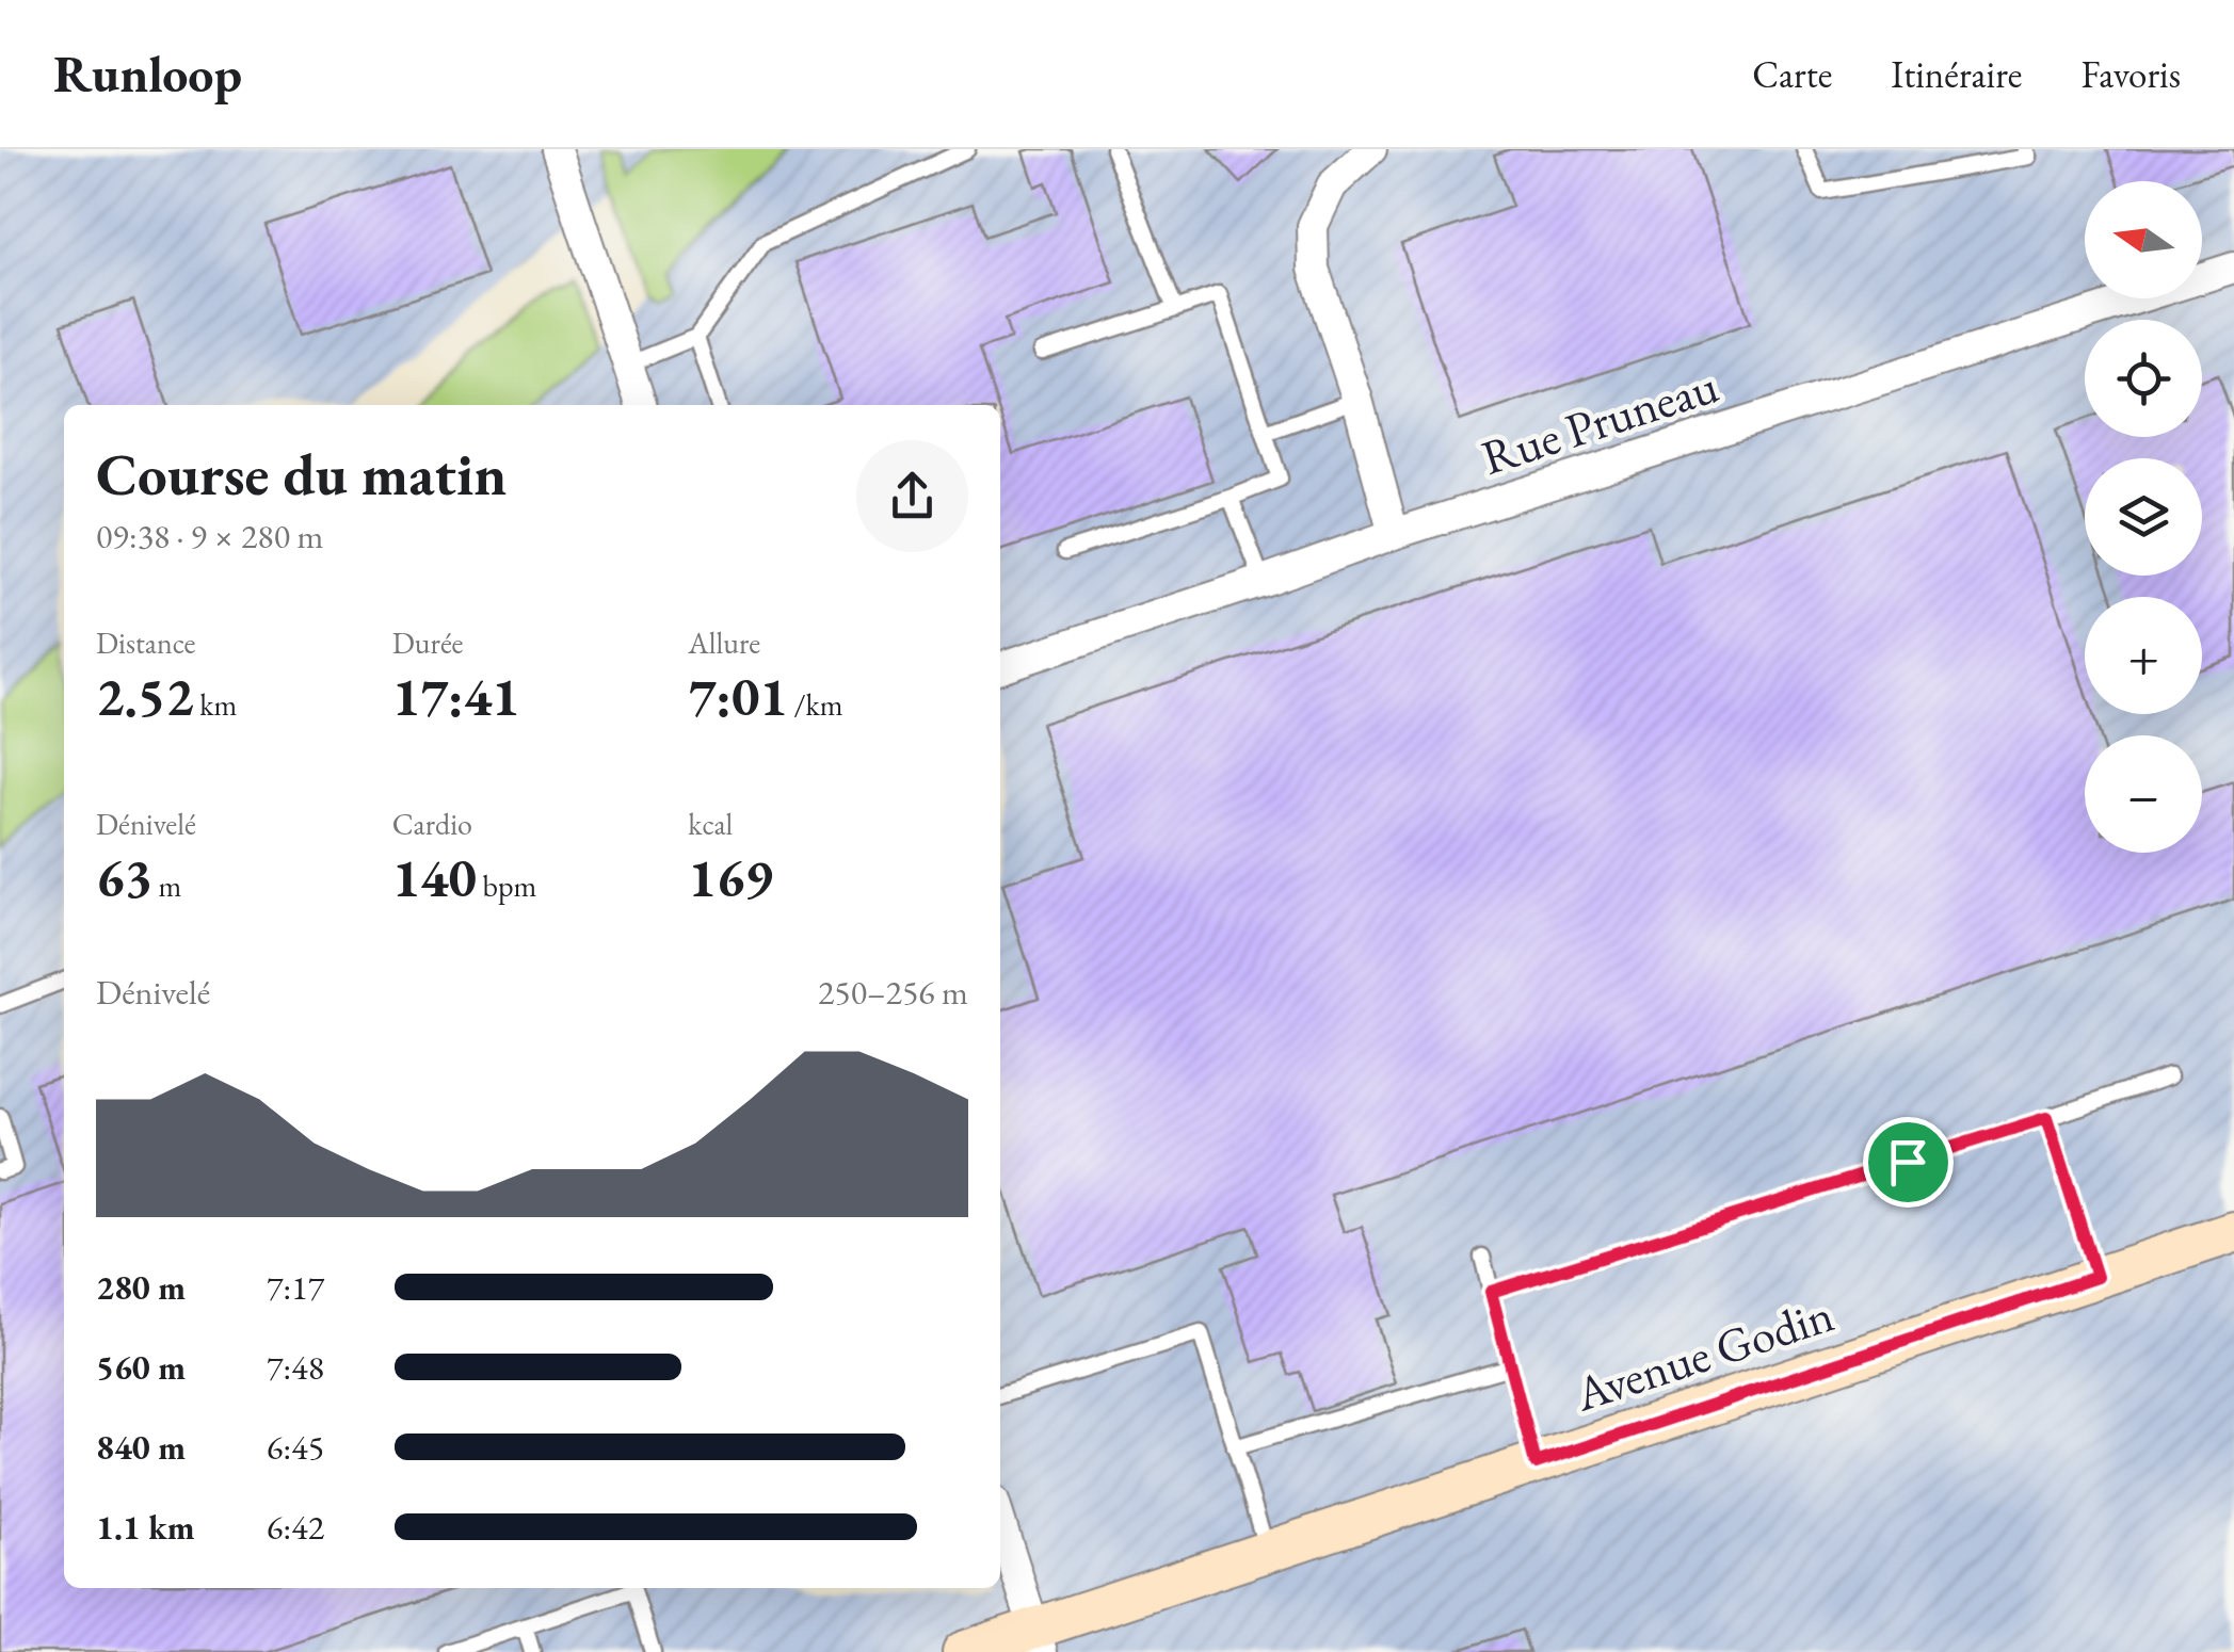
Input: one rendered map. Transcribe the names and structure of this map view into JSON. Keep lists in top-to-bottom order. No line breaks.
{"streets":{"street":["Rue Pruneau","Avenue Godin"]},"north":"left","page":{"header":"Runloop","nav":["Carte","Itinéraire","Favoris"],"map_buttons":["+","−"],"heading":["Course du matin","09:38 · 9 × 280 m"],"stats":[["Distance","2.52 km"],["Durée","17:41"],["Allure","7:01 /km"],["Dénivelé","63 m"],["Cardio","140 bpm"],["kcal","169"]],"chart":["Dénivelé","250–256 m"],"list":[{"name":"280 m","note":"7:17"},{"name":"560 m","note":"7:48"},{"name":"840 m","note":"6:45"},{"name":"1.1 km","note":"6:42"}]}}
